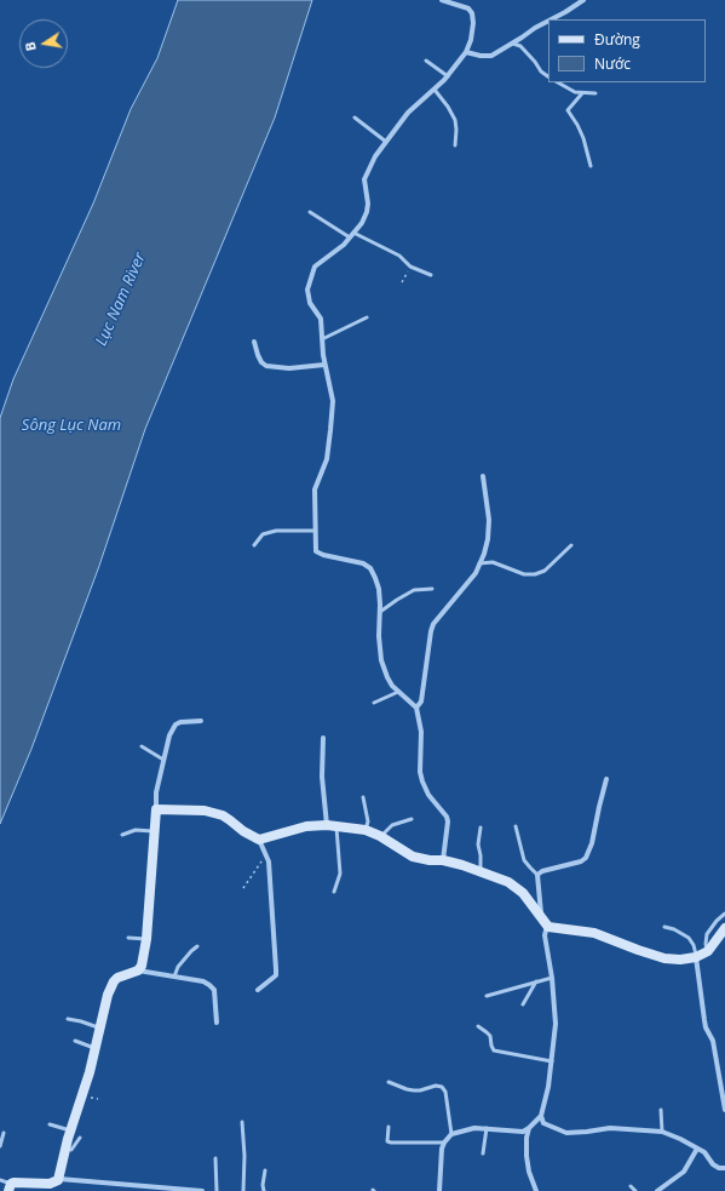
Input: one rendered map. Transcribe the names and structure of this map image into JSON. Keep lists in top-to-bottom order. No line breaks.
{"water":["Lục Nam River","Sông Lục Nam"],"legend":["Đường","Nước"],"north":"left"}
